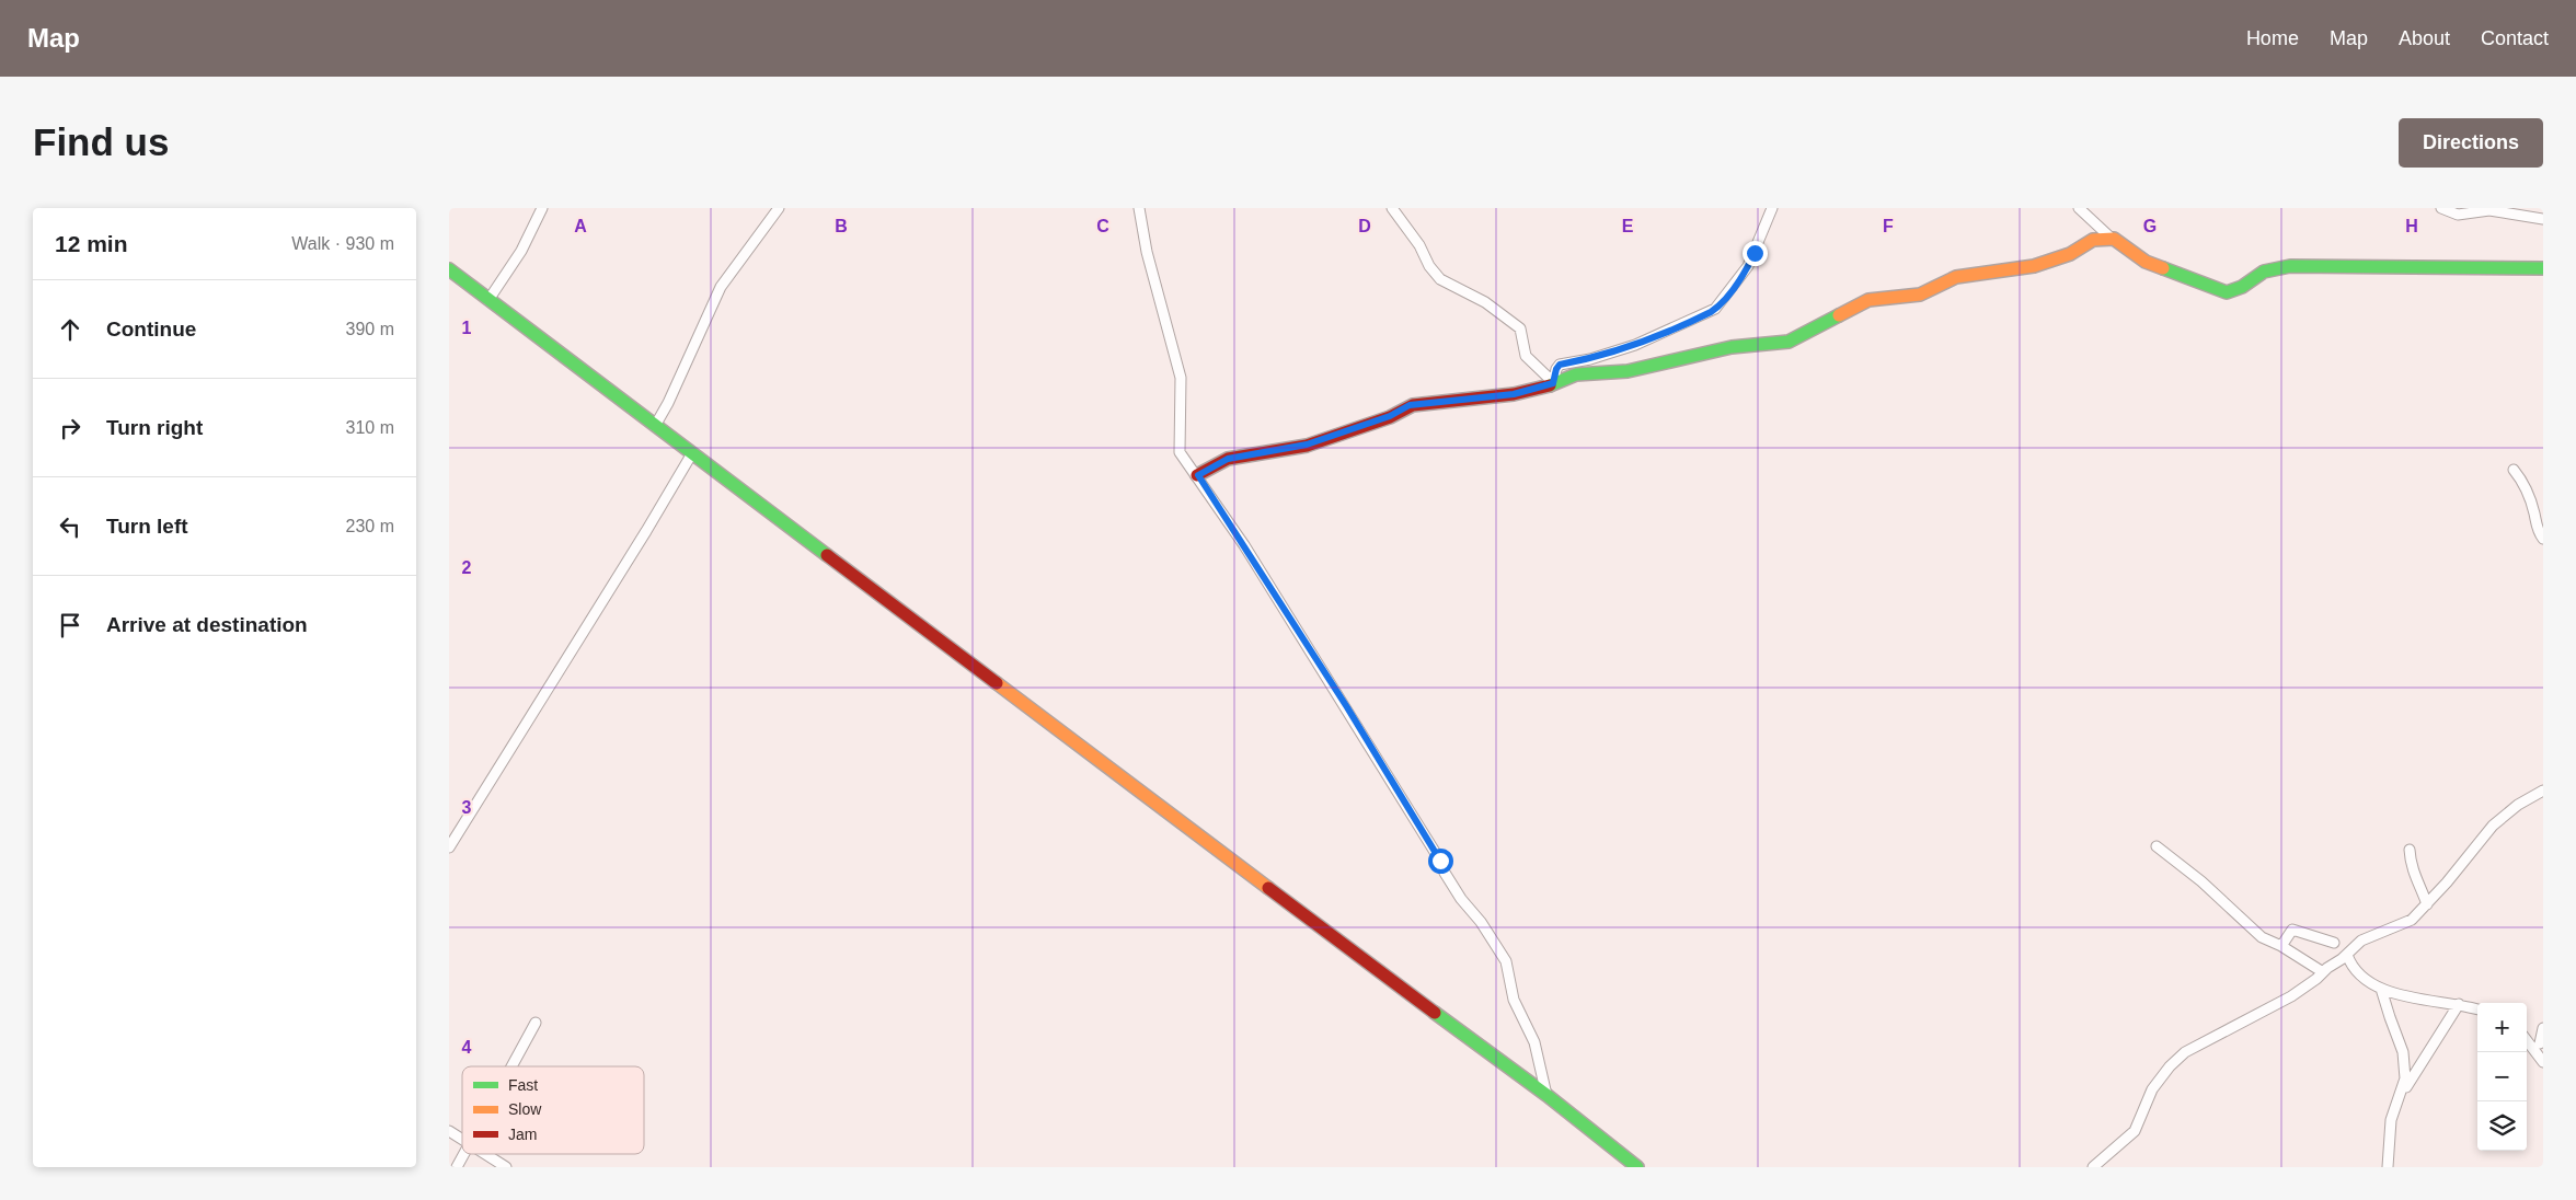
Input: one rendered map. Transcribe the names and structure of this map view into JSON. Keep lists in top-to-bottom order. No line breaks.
{"legend":["Fast","Slow","Jam"],"page":{"header":"Map","nav":["Home","Map","About","Contact"],"buttons":"Directions","title":"Find us","heading":["12 min","Walk · 930 m"],"list":[["Continue","390 m"],["Turn right","310 m"],["Turn left","230 m"],"Arrive at destination"],"map_buttons":["+","−"]},"grid":{"columns":["A","B","C","D","E","F","G","H"],"rows":["1","2","3","4"]}}
